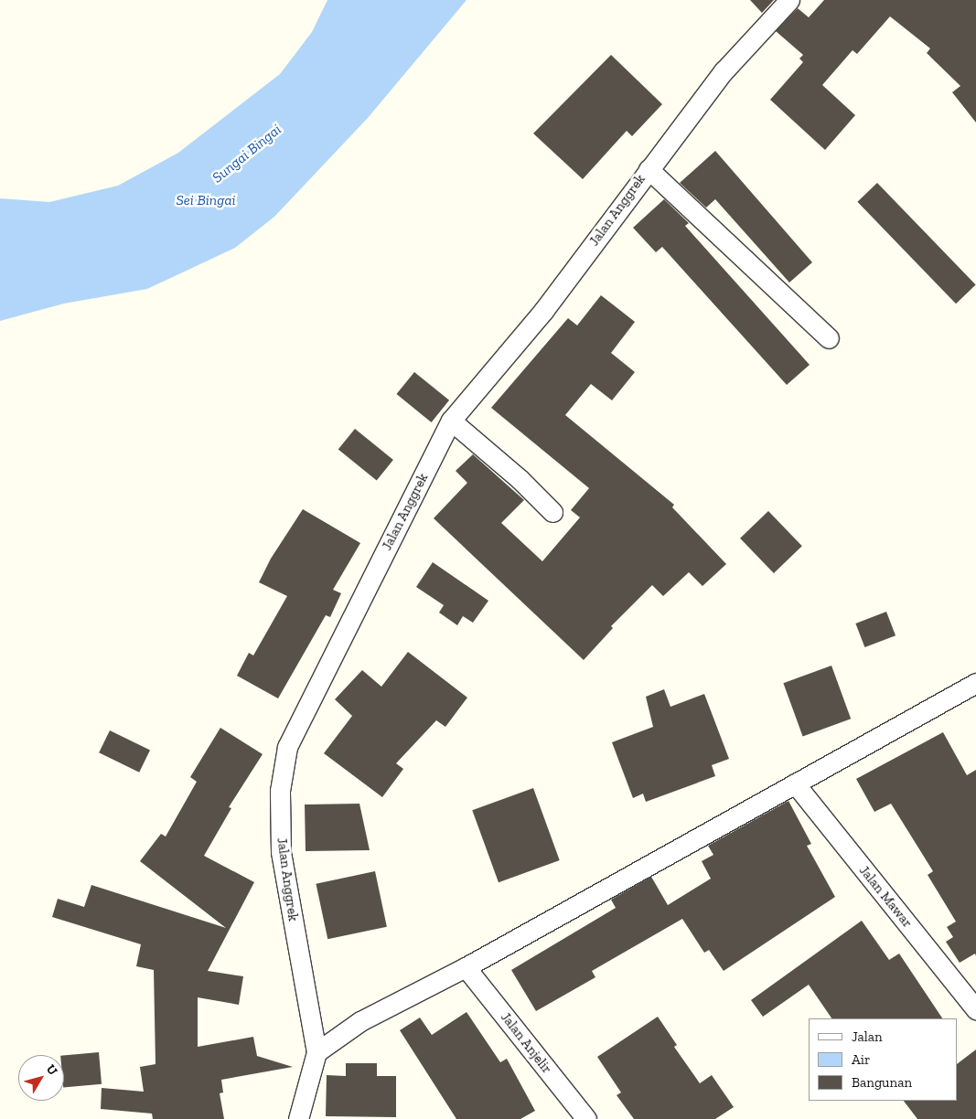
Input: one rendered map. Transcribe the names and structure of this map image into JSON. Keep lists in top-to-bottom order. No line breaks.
{"streets":{"street":["Jalan Anggrek","Jalan Mawar","Jalan Anjelir"]},"water":["Sungai Bingai","Sei Bingai"],"legend":["Jalan","Air","Bangunan"],"north":"top right"}
